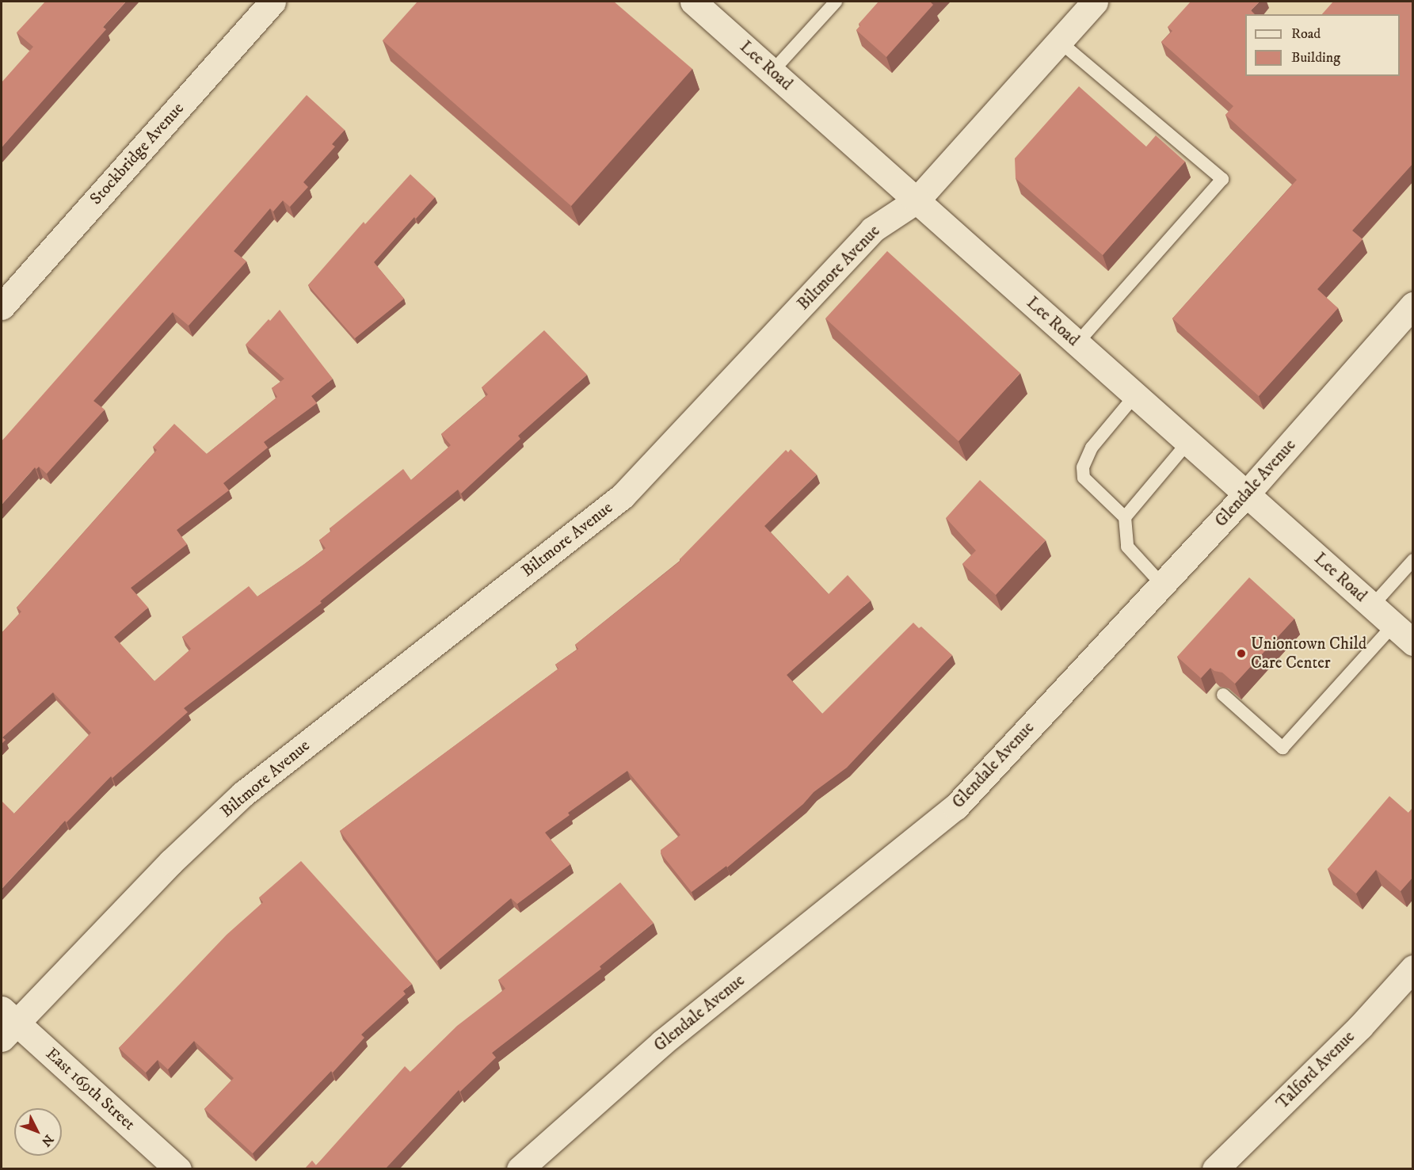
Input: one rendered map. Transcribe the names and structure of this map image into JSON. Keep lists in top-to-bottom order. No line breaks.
{"streets":{"street":["Lee Road","Stockbridge Avenue","Biltmore Avenue","Glendale Avenue","Talford Avenue","East 169th Street"]},"crossings":[["Lee Road","Biltmore Avenue"],["Lee Road","Glendale Avenue"],["Biltmore Avenue","East 169th Street"]],"places":["Uniontown Child Care Center"],"legend":["Road","Building"],"north":"bottom right"}
